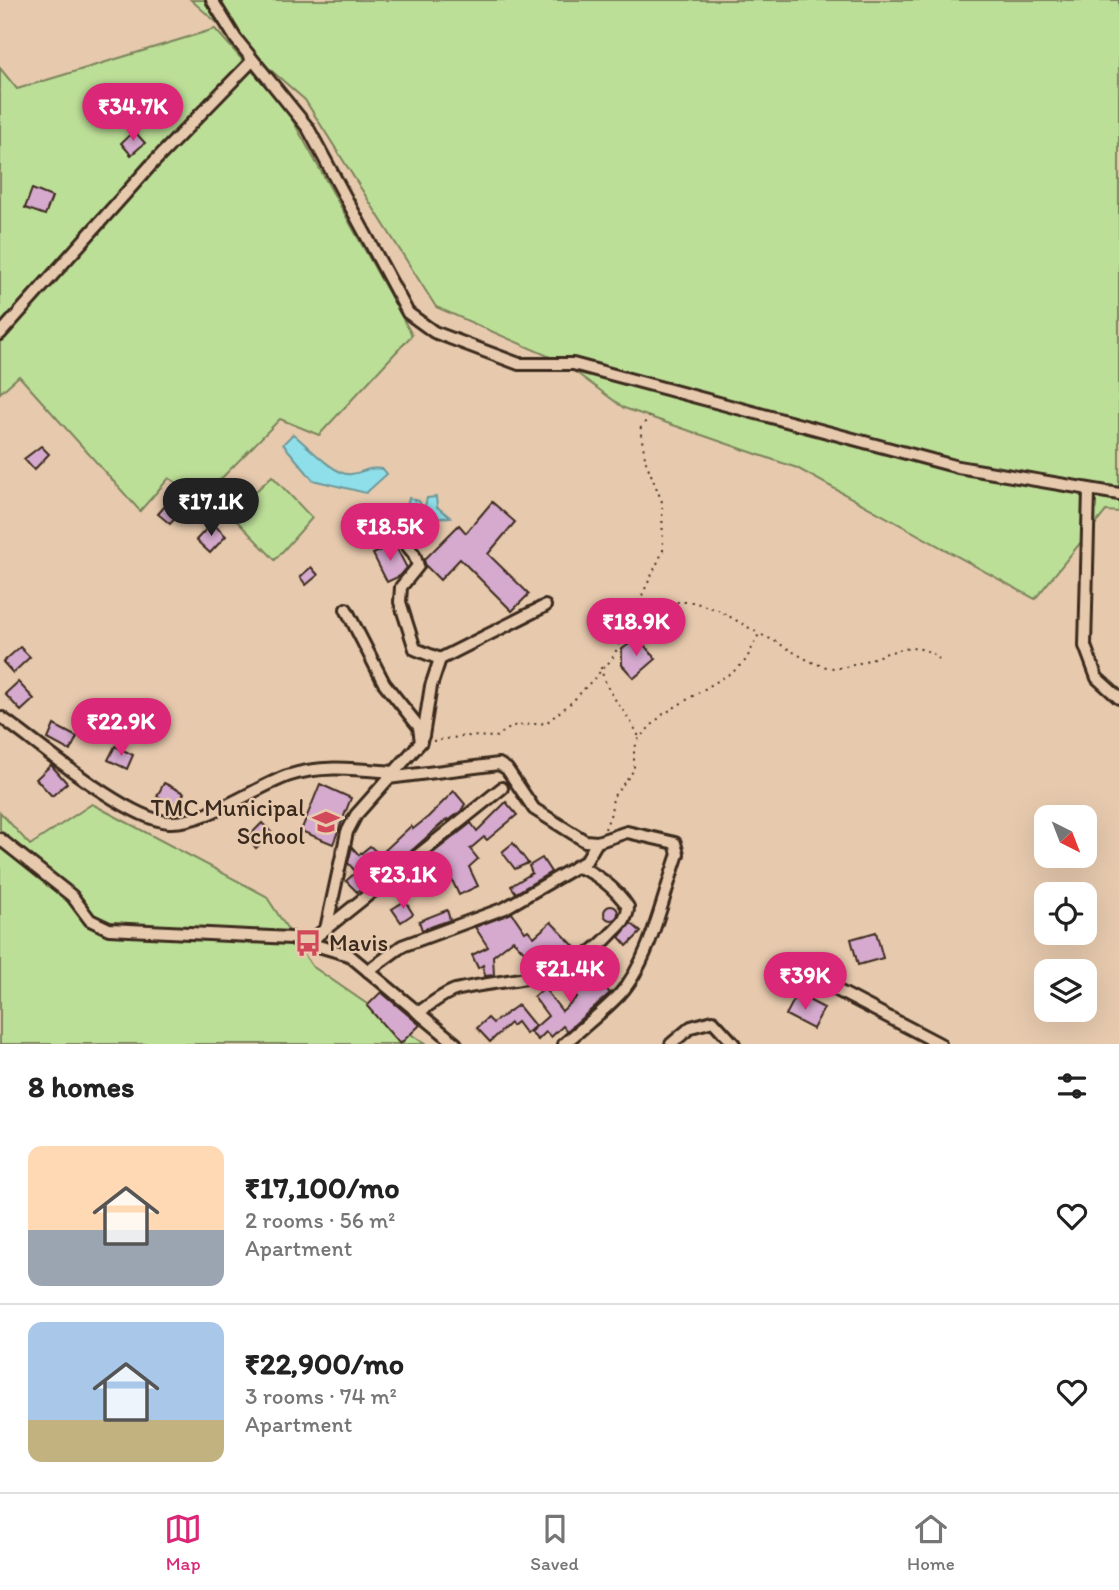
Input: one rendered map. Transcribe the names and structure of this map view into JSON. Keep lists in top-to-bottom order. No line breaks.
{"places":{"school or university":["TMC Municipal School"],"bus stop":["Mavis"]},"north":"bottom right","page":{"price":["₹34.7K","₹17.1K","₹18.5K","₹18.9K","₹22.9K","₹23.1K","₹21.4K","₹39K"],"heading":"8 homes","list":[{"name":"₹17,100/mo","note":"2 rooms · 56 m² · Apartment"},{"name":"₹22,900/mo","note":"3 rooms · 74 m² · Apartment"}],"tabs":["Map","Saved","Home"]}}
